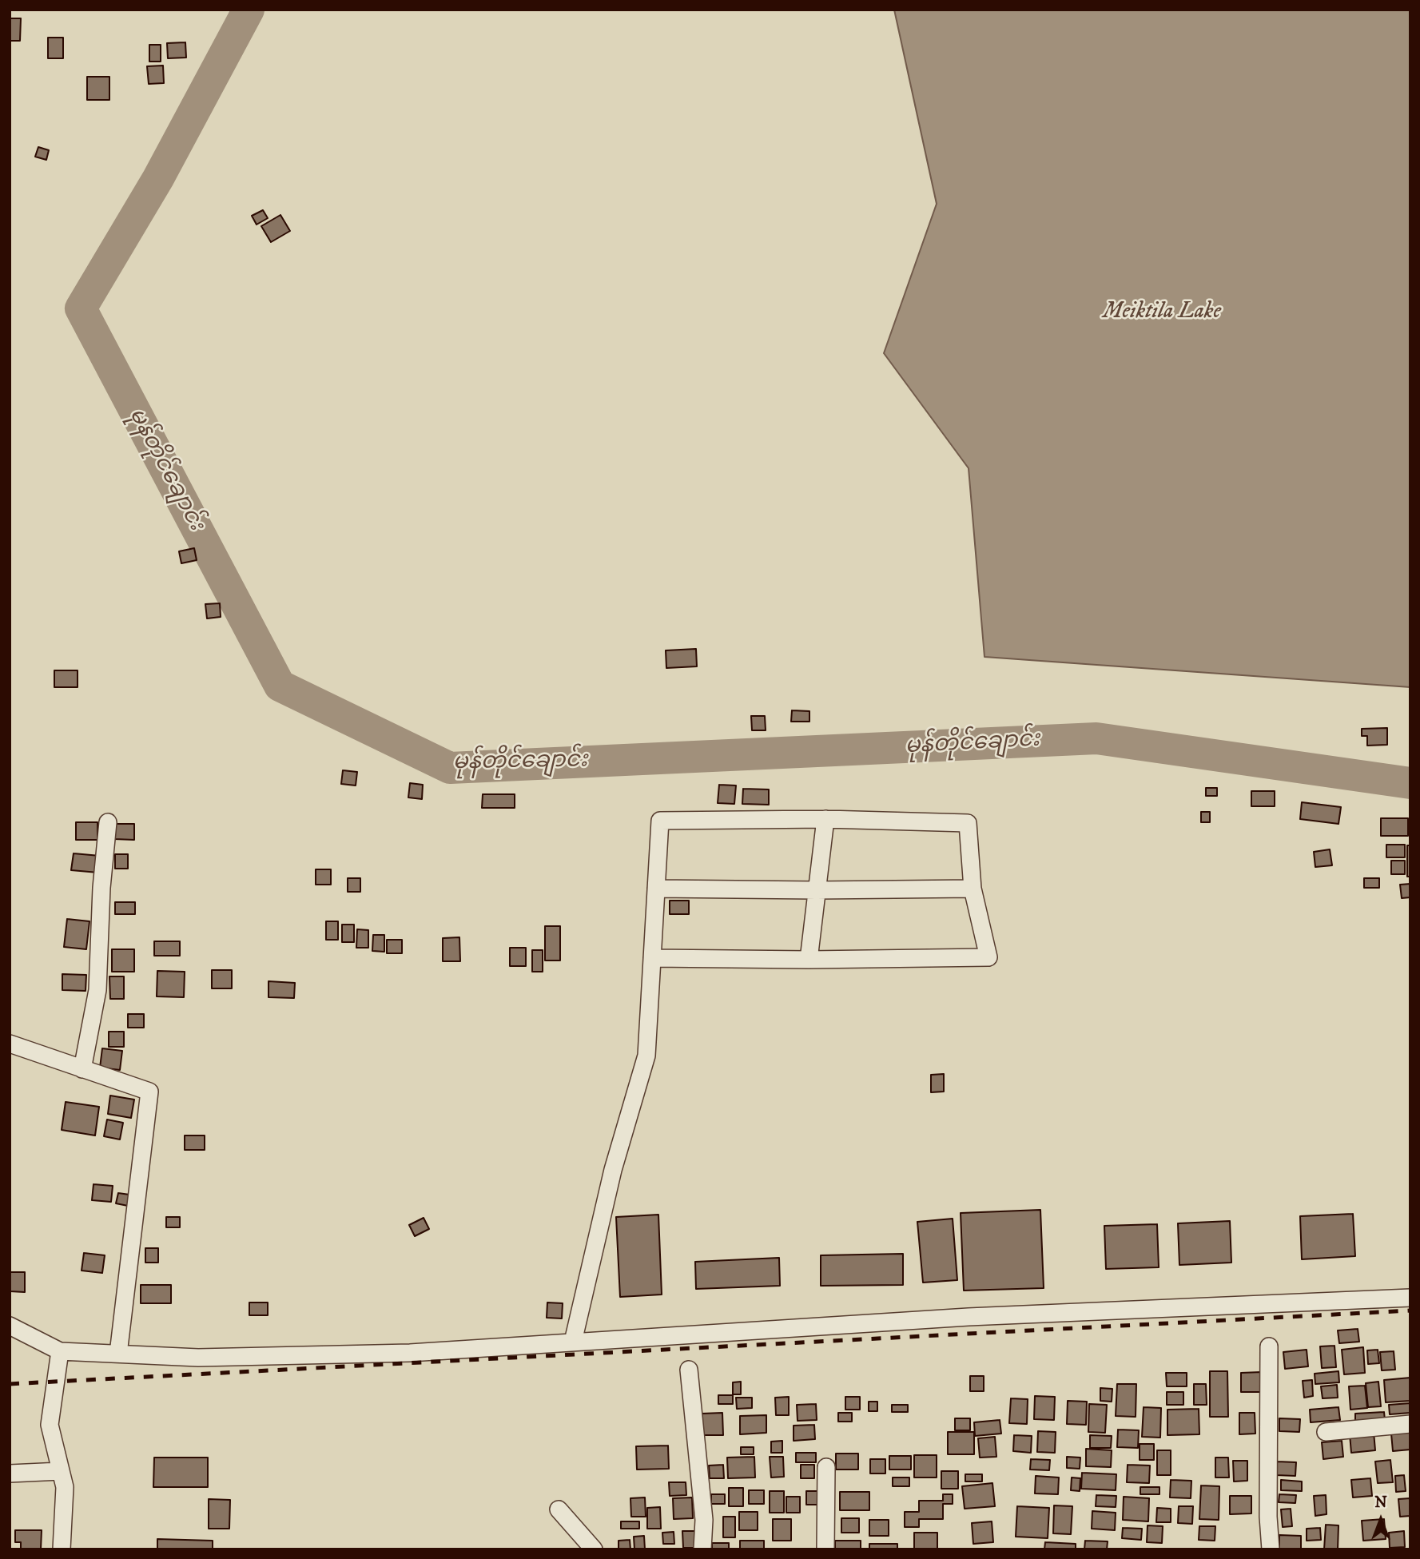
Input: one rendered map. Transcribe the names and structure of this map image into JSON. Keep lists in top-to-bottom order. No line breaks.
{"water":["Meiktila Lake","မုန်တိုင်ချောင်း"],"north":"top"}
